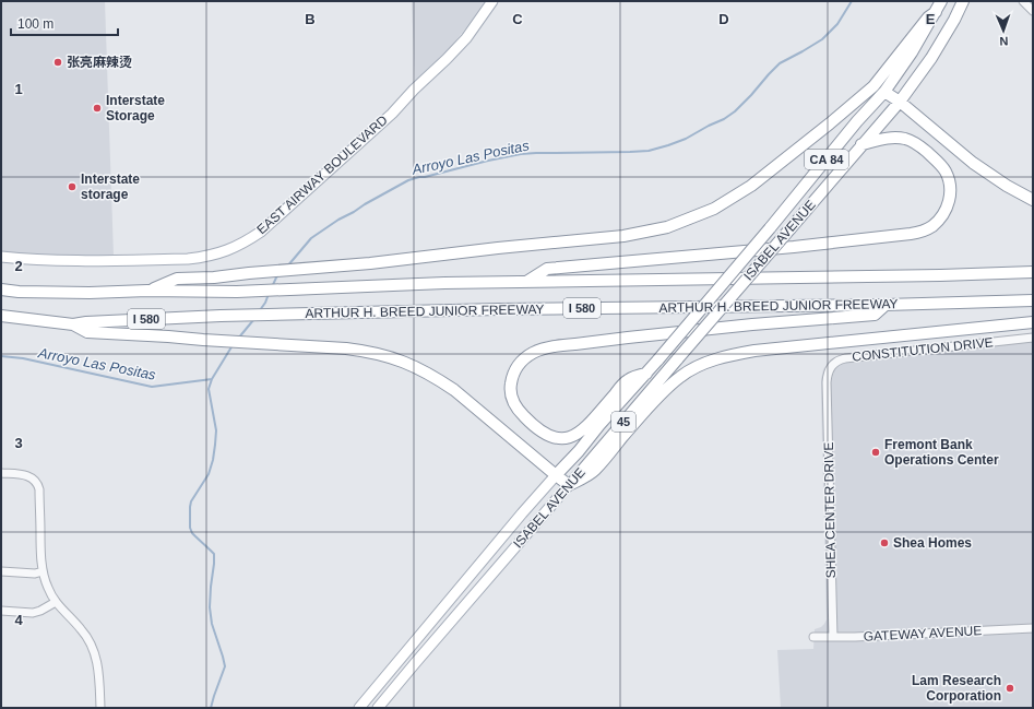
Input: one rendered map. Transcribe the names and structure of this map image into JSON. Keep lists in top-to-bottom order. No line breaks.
{"streets":{"highway":["CA 84","ISABEL AVENUE","ARTHUR H. BREED JUNIOR FREEWAY","I 580","45"],"main road":["EAST AIRWAY BOULEVARD"],"street":["CONSTITUTION DRIVE","SHEA CENTER DRIVE","GATEWAY AVENUE"]},"crossings":[["CONSTITUTION DRIVE","SHEA CENTER DRIVE"],["SHEA CENTER DRIVE","GATEWAY AVENUE"]],"water":["Arroyo Las Positas"],"places":["张亮麻辣烫","Interstate Storage","Interstate storage","Fremont Bank Operations Center","Shea Homes","Lam Research Corporation"],"scale_bar":"100 m","north":"bottom","grid":{"columns":["B","C","D","E"],"rows":["1","2","3","4"]}}
